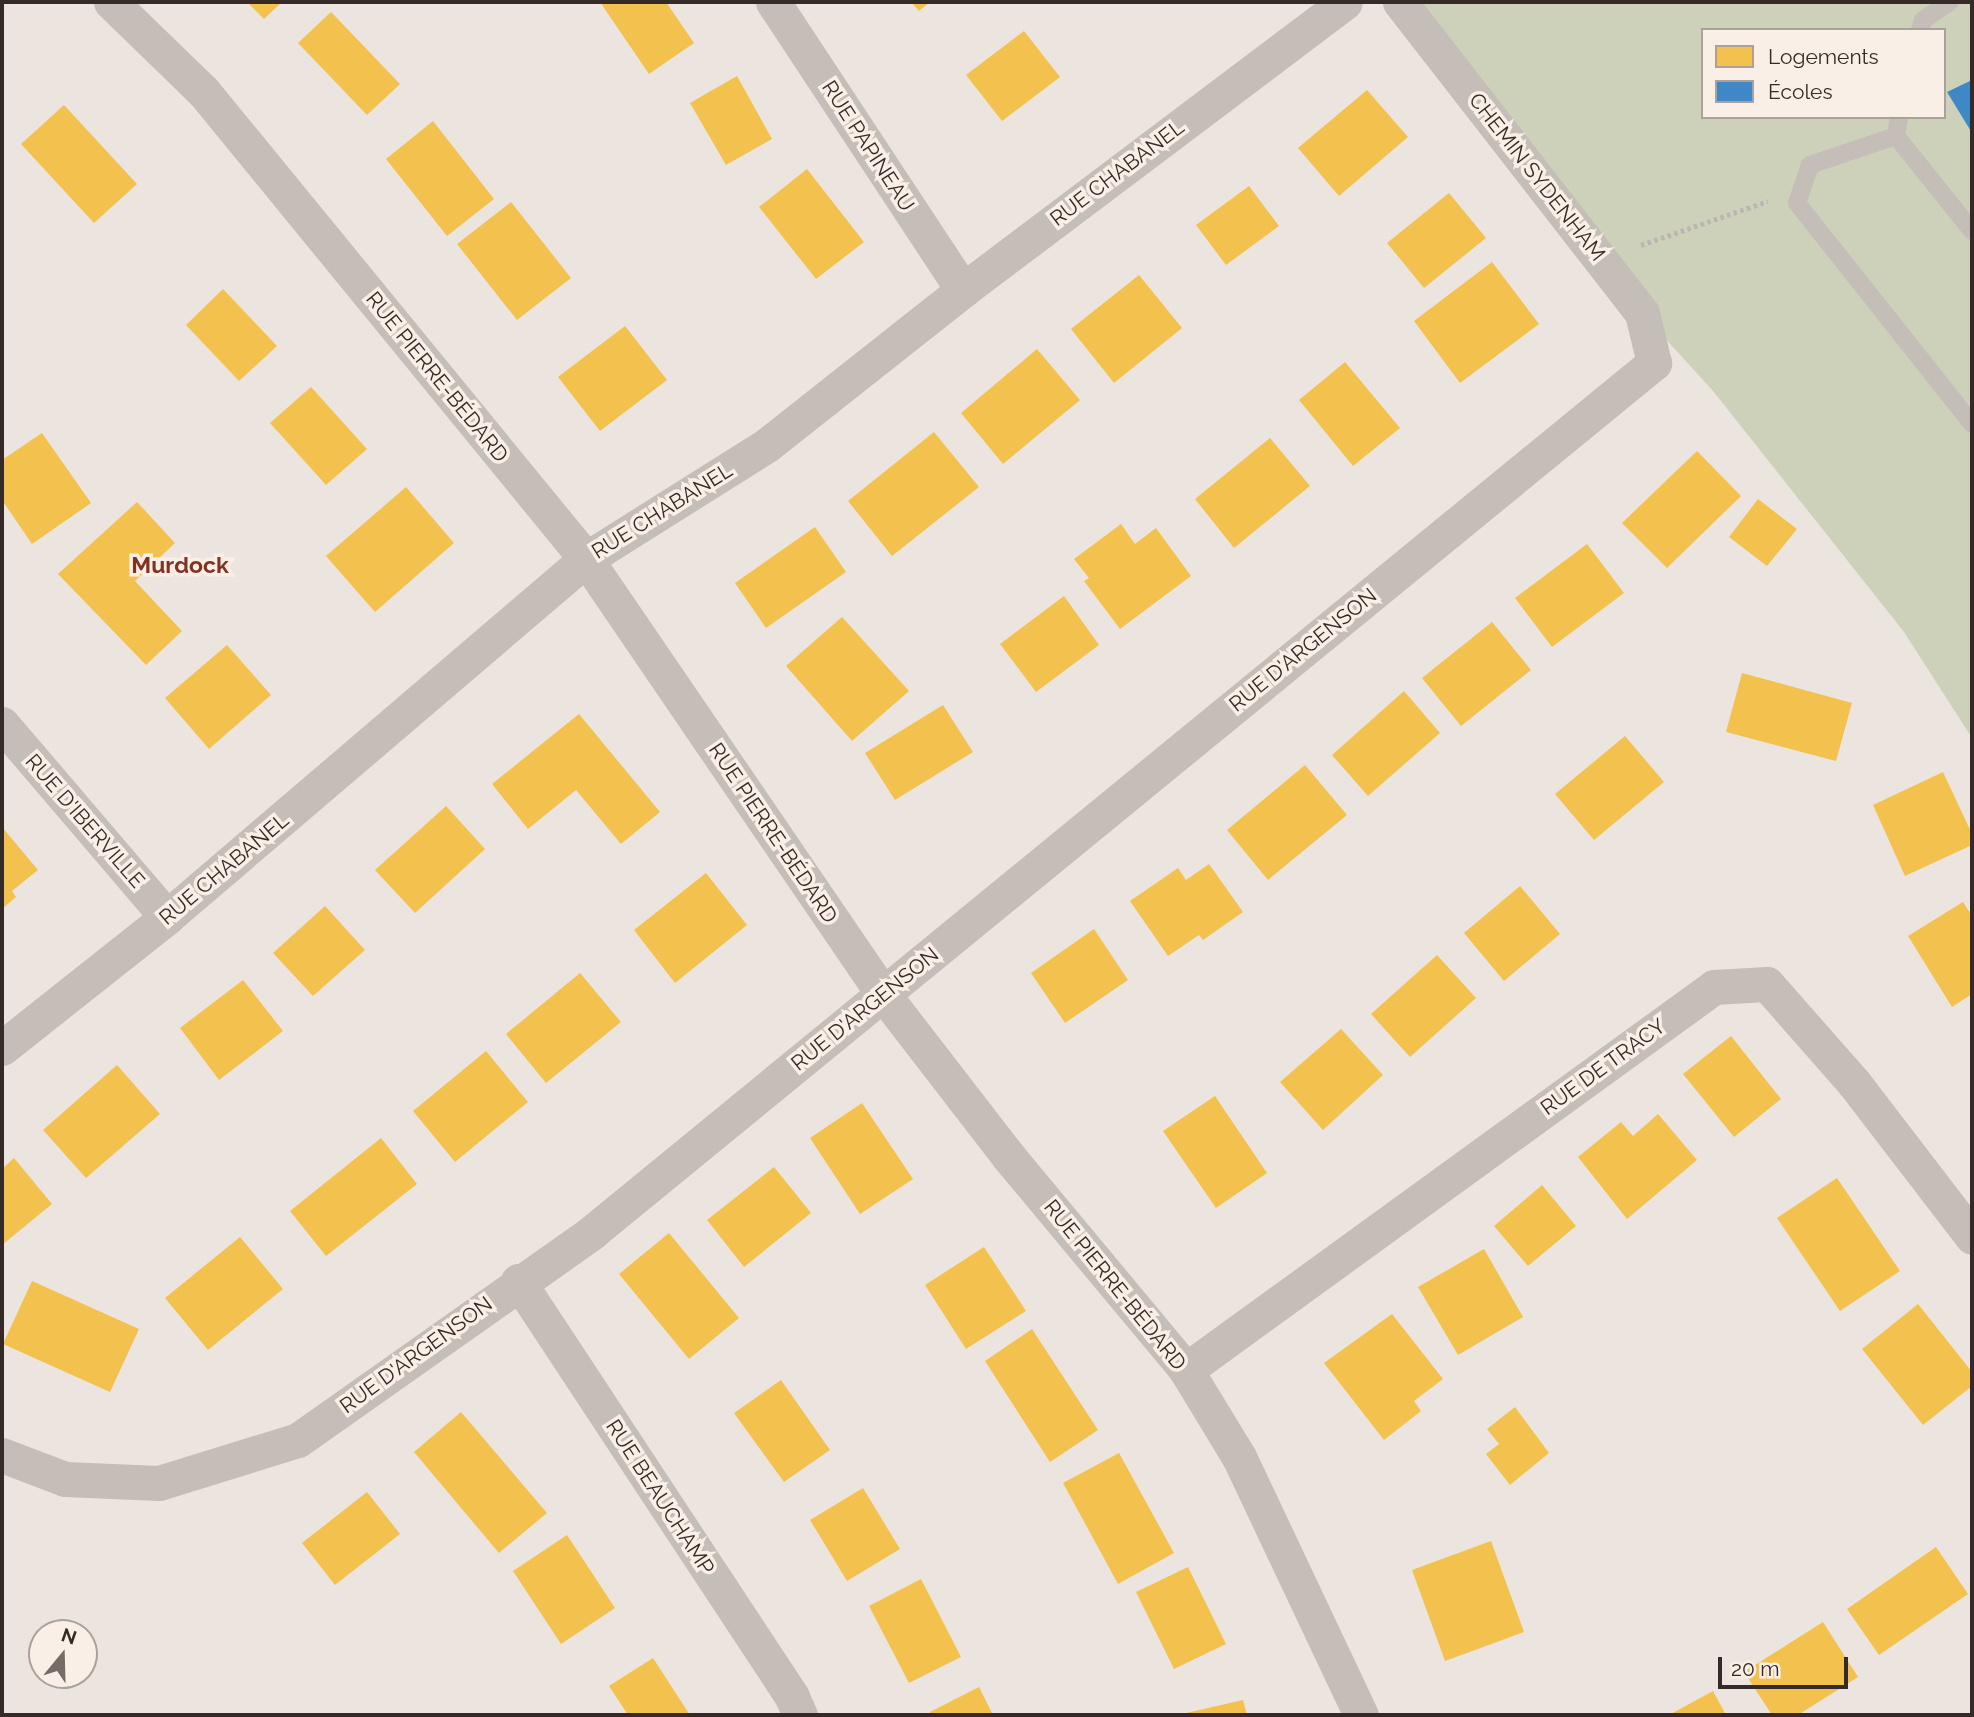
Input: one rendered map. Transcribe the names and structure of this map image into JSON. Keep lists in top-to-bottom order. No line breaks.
{"streets":{"street":["RUE PAPINEAU","RUE CHABANEL","CHEMIN SYDENHAM","RUE PIERRE-BÉDARD","RUE D'ARGENSON","RUE D'IBERVILLE","RUE DE TRACY","RUE BEAUCHAMP"]},"crossings":[["RUE PAPINEAU","RUE CHABANEL"],["RUE CHABANEL","RUE PIERRE-BÉDARD"],["RUE CHABANEL","RUE D'IBERVILLE"],["CHEMIN SYDENHAM","RUE D'ARGENSON"],["RUE PIERRE-BÉDARD","RUE D'ARGENSON"],["RUE PIERRE-BÉDARD","RUE DE TRACY"],["RUE D'ARGENSON","RUE BEAUCHAMP"]],"districts":["Murdock"],"legend":["Logements","Écoles"],"scale_bar":"20 m","north":"top"}
